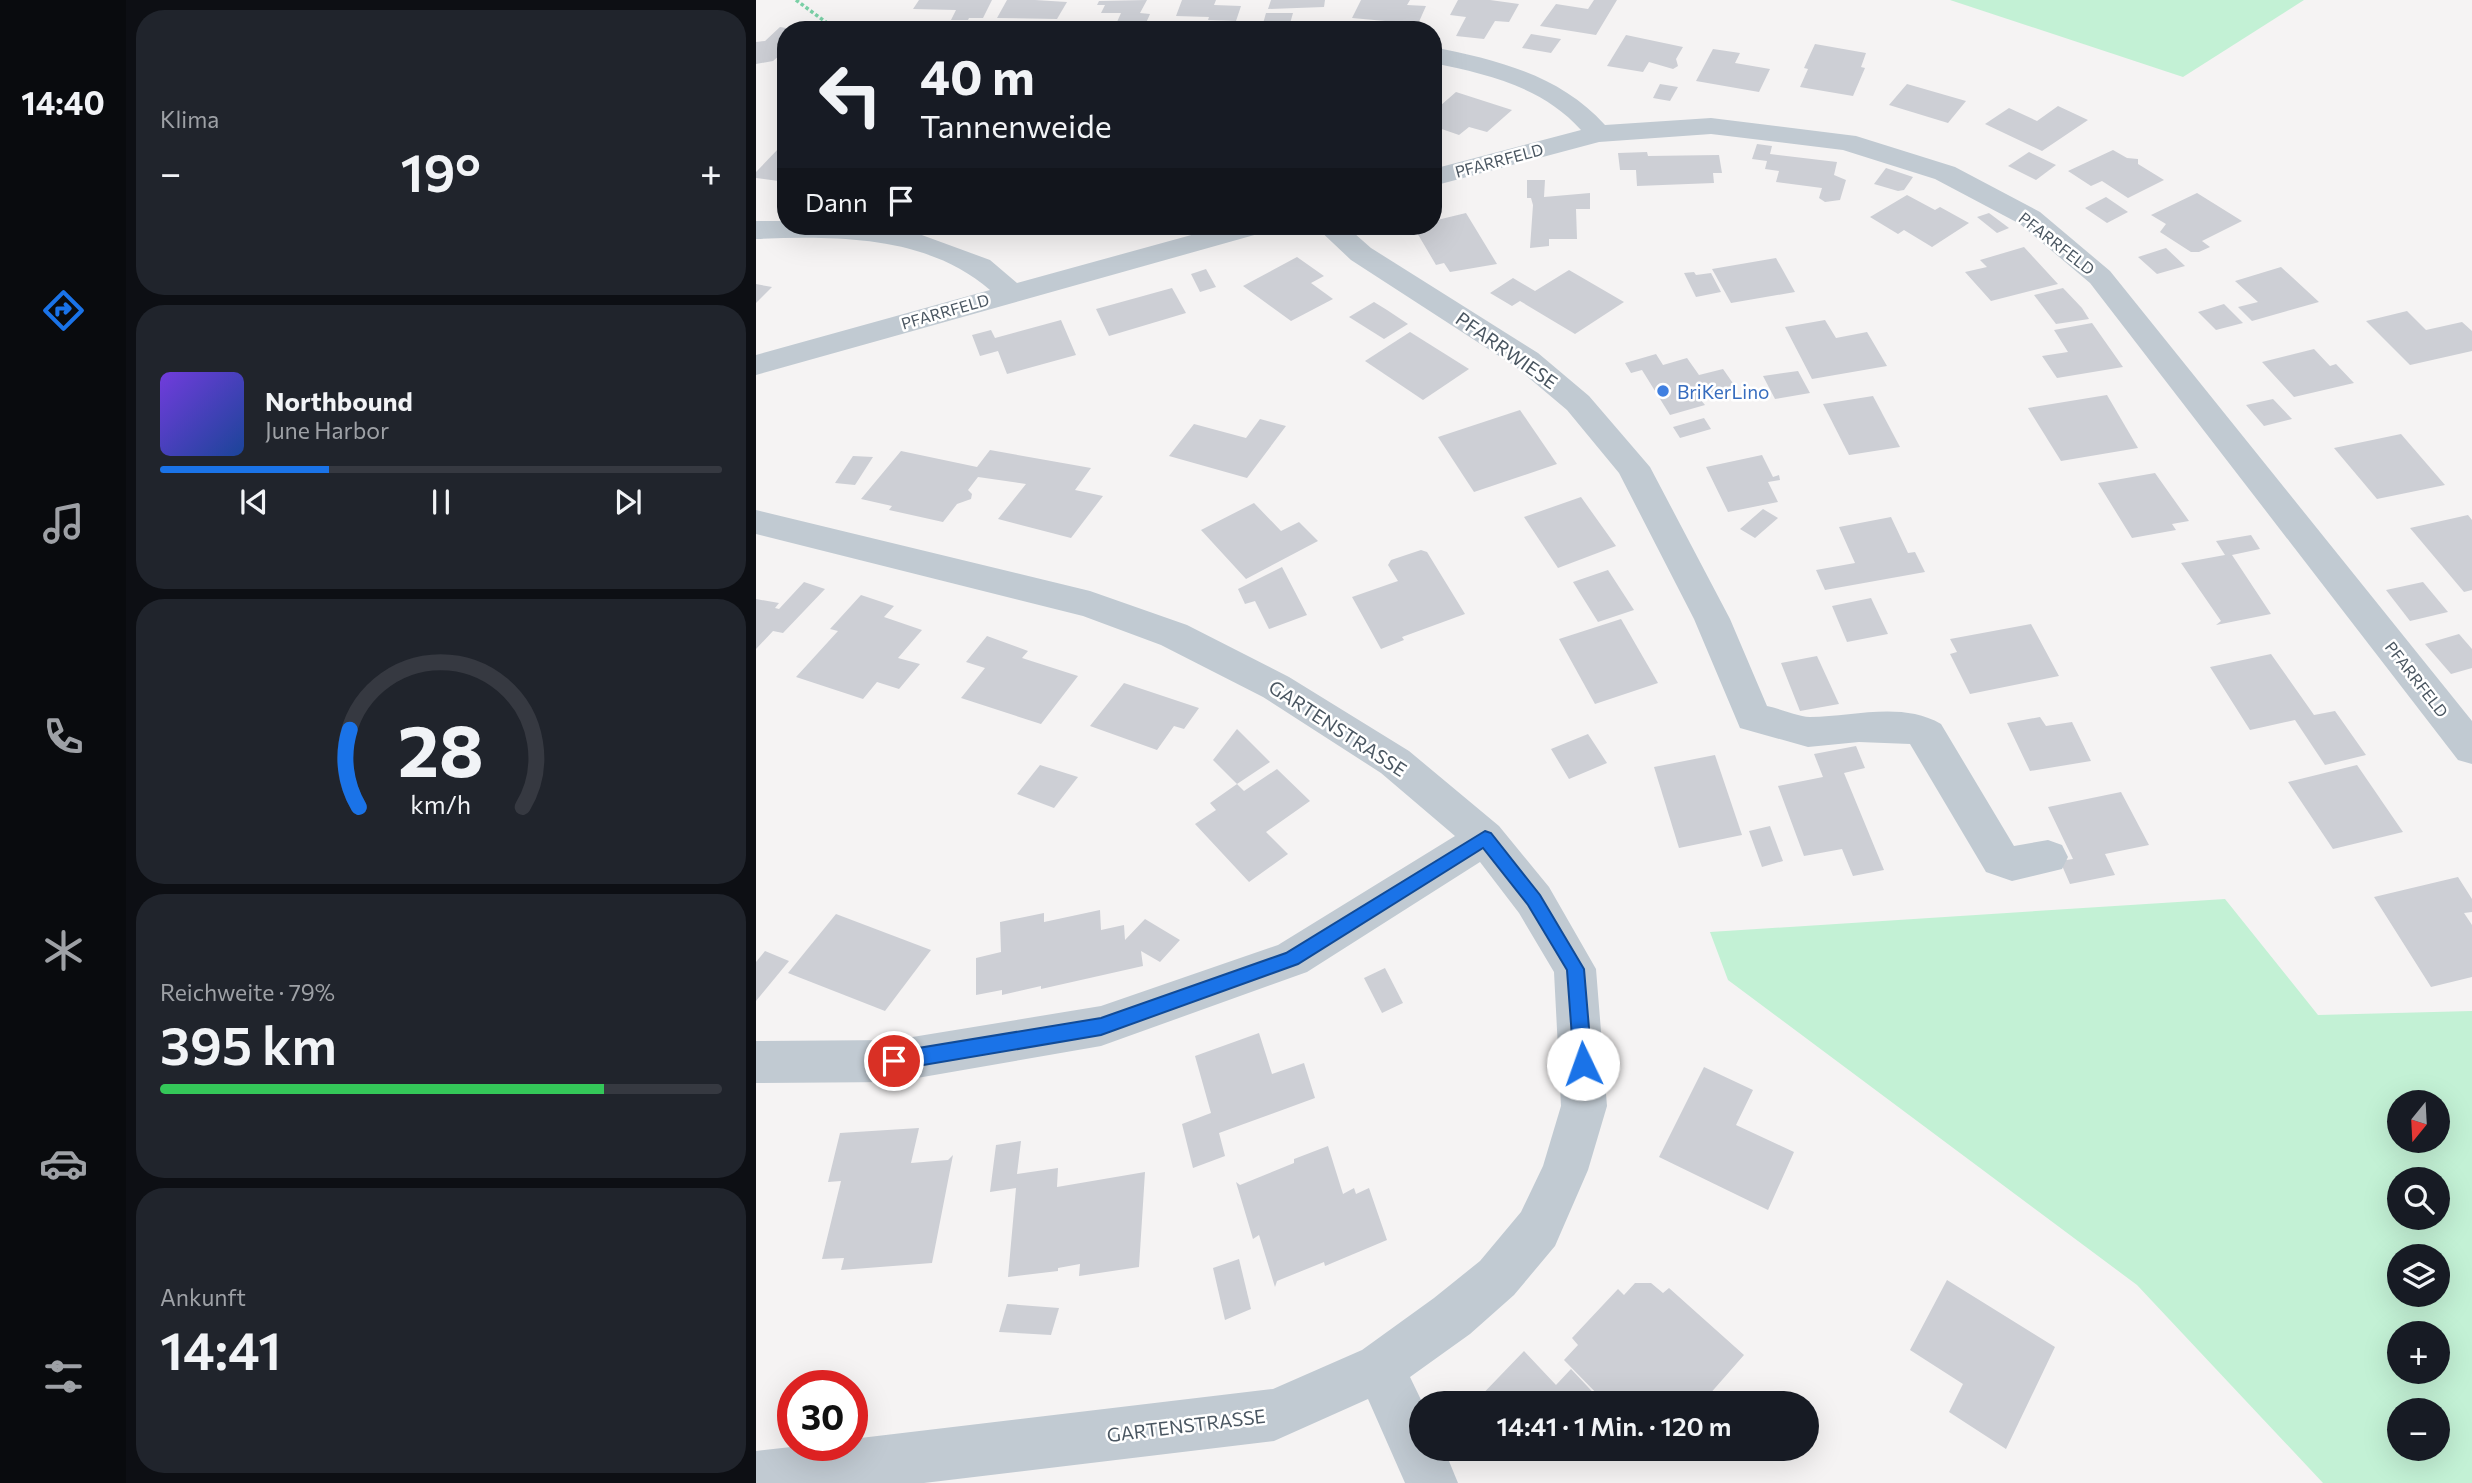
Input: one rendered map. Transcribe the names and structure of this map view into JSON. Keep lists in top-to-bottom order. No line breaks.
{"streets":{"street":["PFARRFELD","PFARRWIESE","GARTENSTRASSE"]},"places":["BriKerLino"],"north":"bottom","page":{"tabs":"14:40","tile":["Klima",["Reichweite · 79%","395 km"],["Ankunft","14:41"]],"turn":["40 m","Tannenweide"],"heat":["−","19°","+"],"then":"Dann","song":["Northbound","June Harbor"],"map_buttons":["+","−"],"limit":"30","trip":"14:41 · 1 Min. · 120 m","gauge":["28","km/h"]}}
